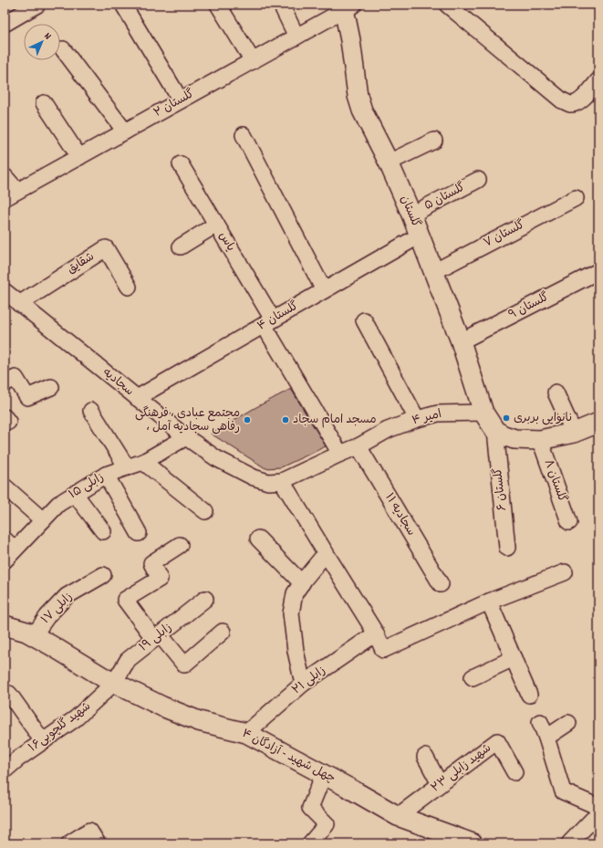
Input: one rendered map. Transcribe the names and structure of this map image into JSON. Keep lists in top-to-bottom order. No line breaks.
{"streets":{"street":["گلستان ۲","گلستان ۵","گلستان","گلستان ۷","یاس","شقایق","گلستان ۹","گلستان ۴","سجادیه","امیر ۴","گلستان ۸","زابلی ۱۵","گلستان ۶","سجادیه ۱۱","زابلی ۱۷","زابلی ۱۹","زابلی ۲۱","شهید گلچوبی۱۶","چهل شهید - آزادگان ۴","شهید زابلی ۲۳"]},"crossings":[["گلستان ۲","گلستان"],["گلستان ۵","گلستان"],["گلستان","گلستان ۷"],["گلستان","گلستان ۹"],["گلستان","گلستان ۴"],["گلستان","امیر ۴"],["یاس","گلستان ۴"],["یاس","امیر ۴"],["شقایق","سجادیه"],["گلستان ۴","سجادیه"],["سجادیه","امیر ۴"],["سجادیه","زابلی ۱۵"],["امیر ۴","سجادیه ۱۱"],["زابلی ۱۷","چهل شهید - آزادگان ۴"],["زابلی ۱۹","شهید گلچوبی۱۶"],["زابلی ۱۹","چهل شهید - آزادگان ۴"],["زابلی ۲۱","چهل شهید - آزادگان ۴"],["شهید گلچوبی۱۶","چهل شهید - آزادگان ۴"],["چهل شهید - آزادگان ۴","شهید زابلی ۲۳"]],"places":["نانوایی بربری","مجتمع عبادی ، فرهنگی ، رفاهی سجادیه آمل","مسجد امام سجاد"],"north":"top right"}
